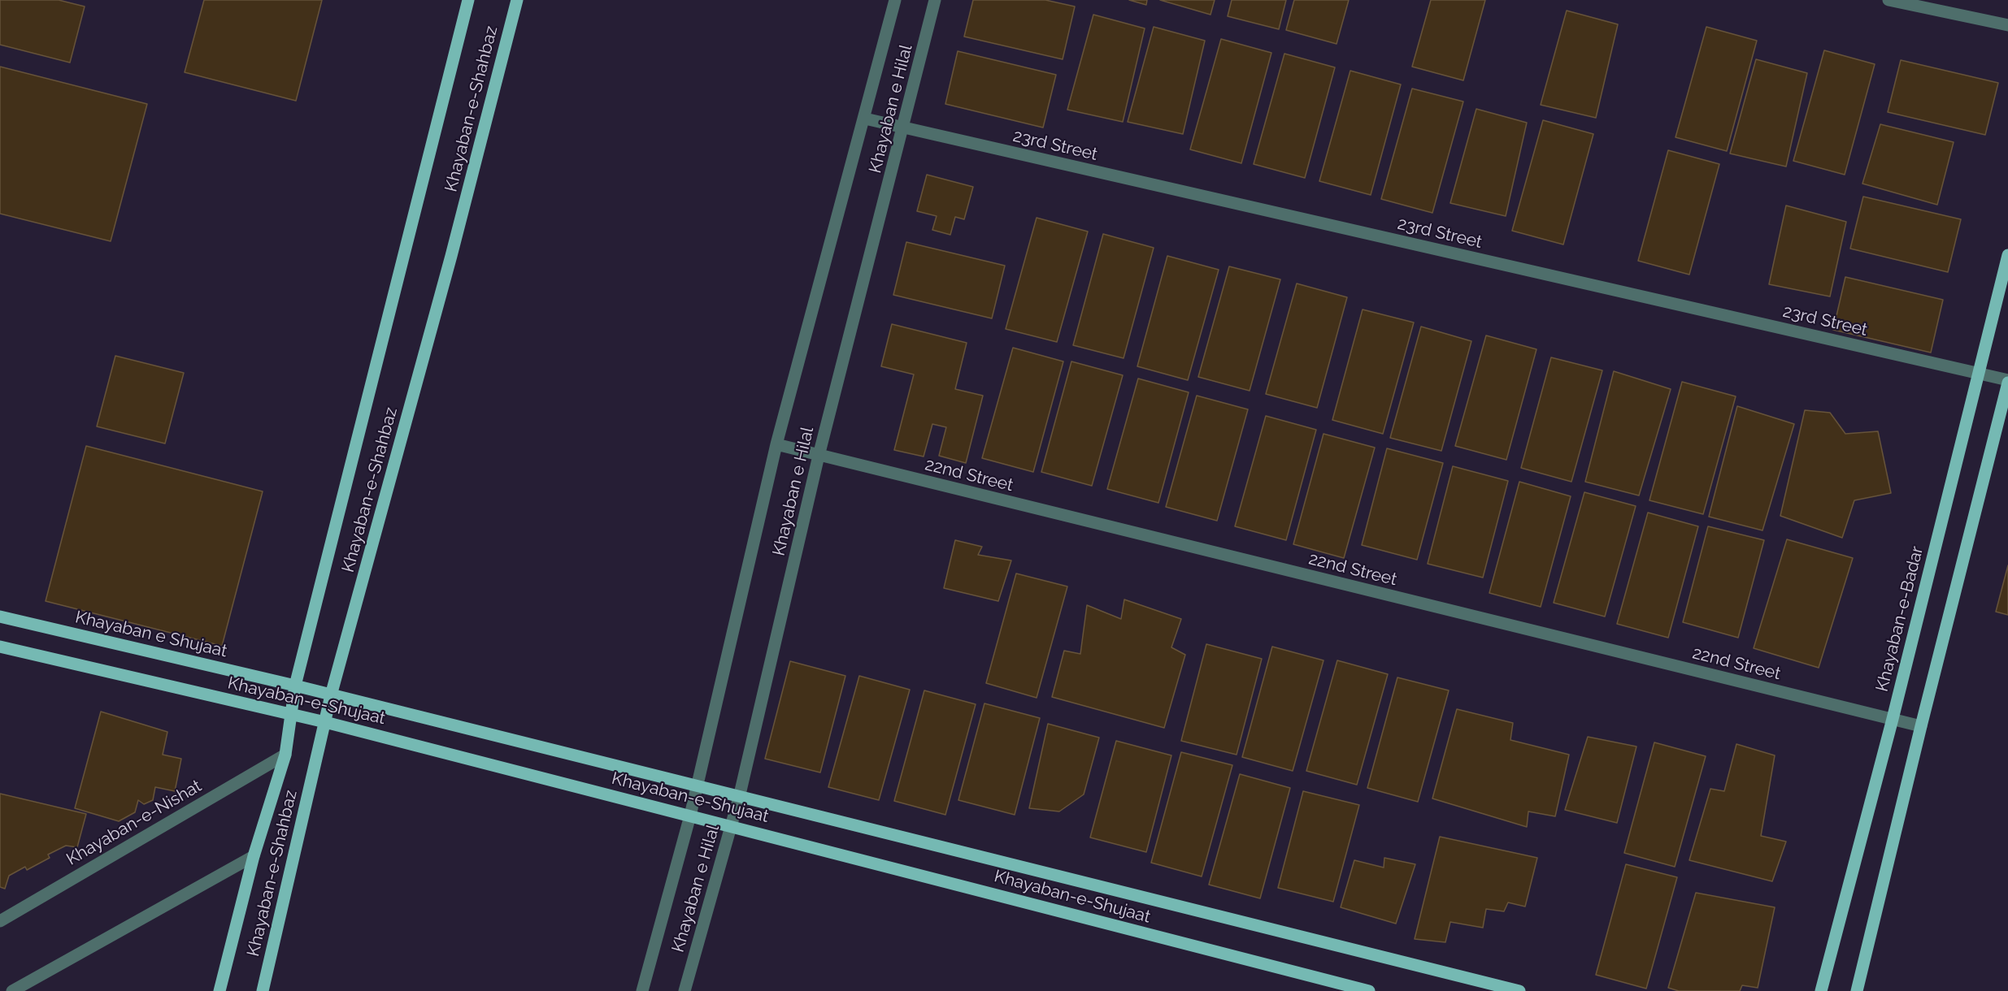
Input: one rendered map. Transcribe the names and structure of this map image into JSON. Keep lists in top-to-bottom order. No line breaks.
{"streets":{"main road":["Khayaban-e-Shahbaz","Khayaban-e-Badar","Khayaban e Shujaat","Khayaban-e-Shujaat"],"street":["Khayaban e Hilal","23rd Street","22nd Street","Khayaban-e-Nishat"]},"crossings":[["Khayaban-e-Shahbaz","Khayaban e Shujaat"],["Khayaban-e-Shahbaz","Khayaban-e-Shujaat"],["Khayaban-e-Shahbaz","Khayaban-e-Nishat"],["Khayaban e Hilal","23rd Street"],["Khayaban e Hilal","22nd Street"],["Khayaban e Hilal","Khayaban-e-Shujaat"],["23rd Street","Khayaban-e-Badar"],["22nd Street","Khayaban-e-Badar"],["Khayaban e Shujaat","Khayaban-e-Shujaat"]]}
